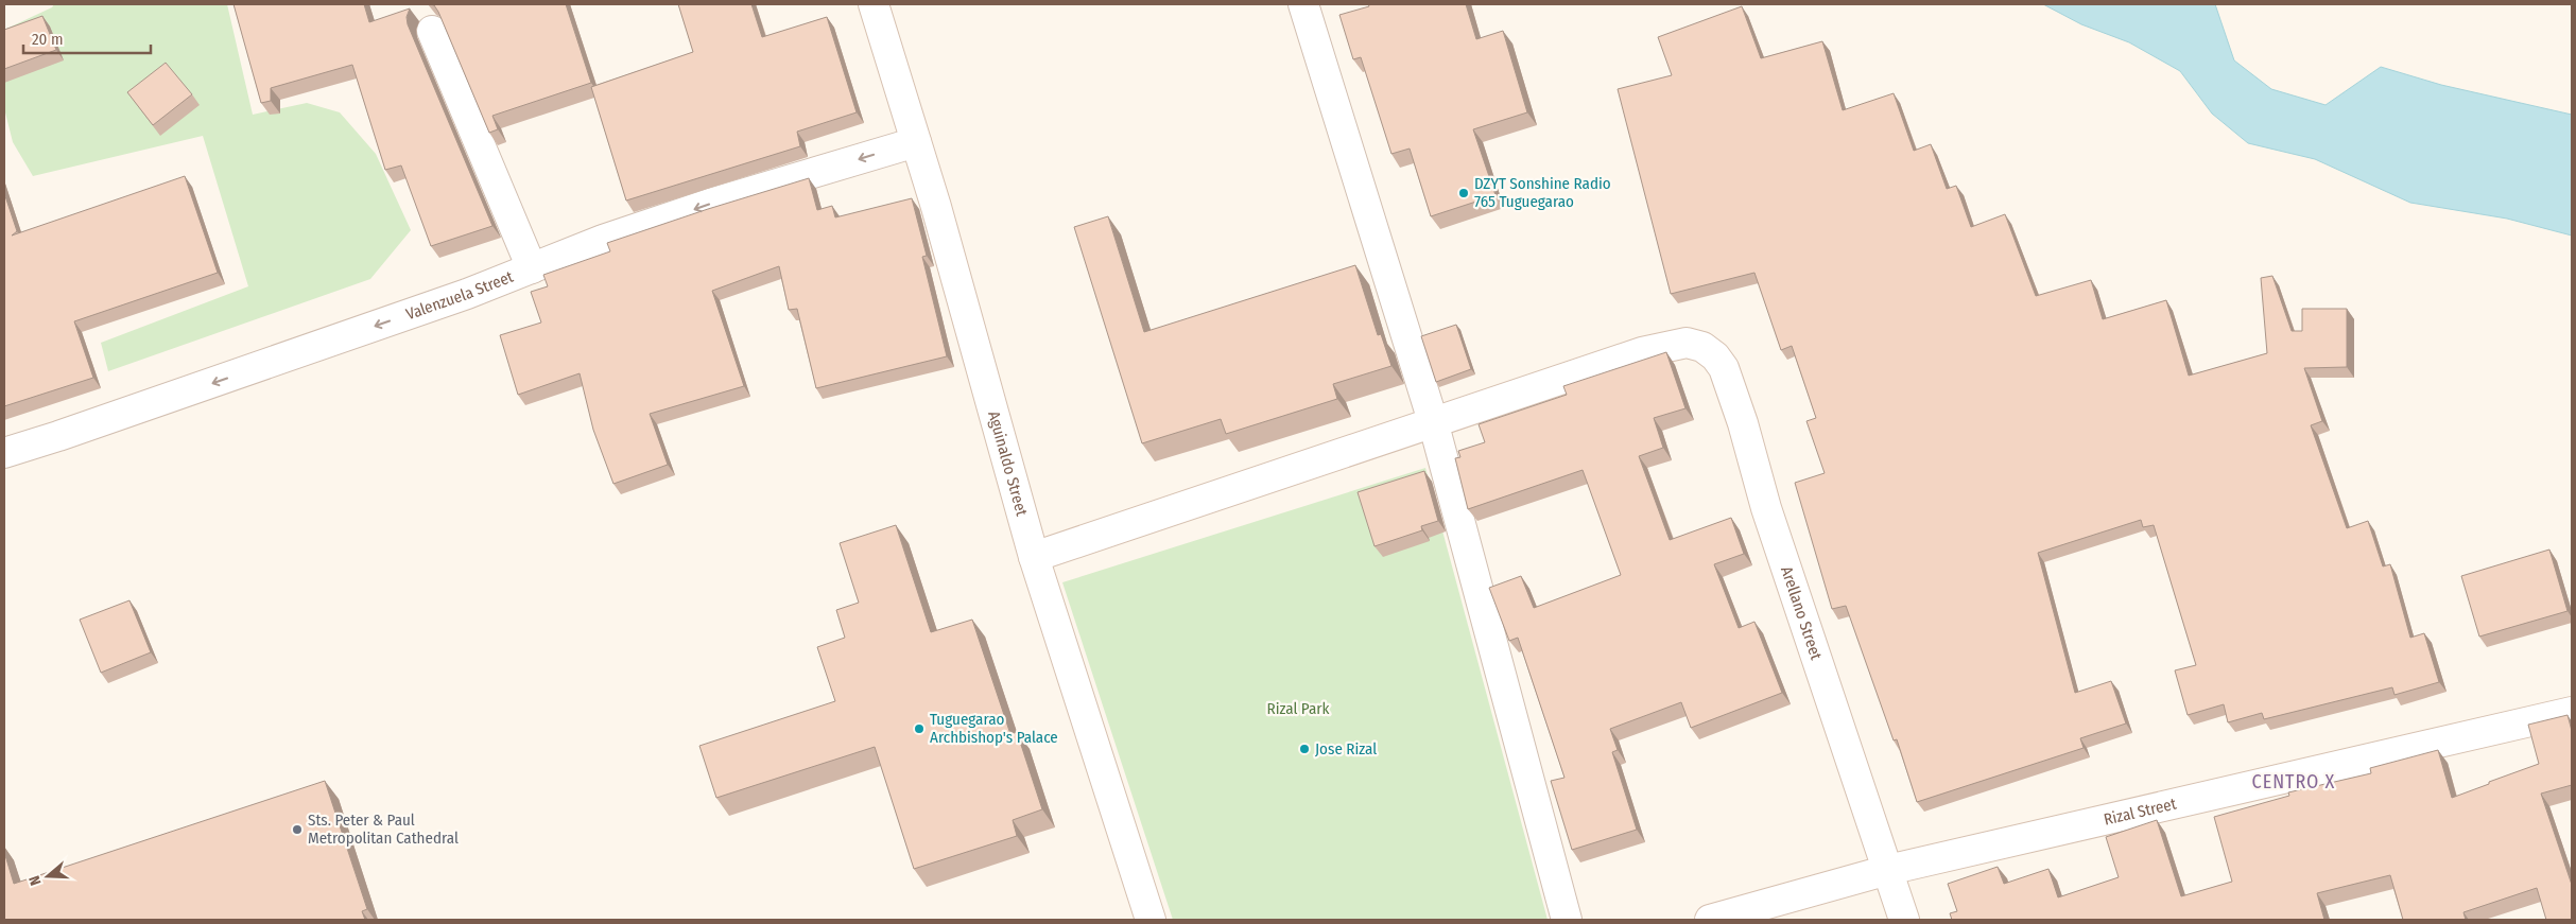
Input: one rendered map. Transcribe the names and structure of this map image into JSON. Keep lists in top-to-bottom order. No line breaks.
{"streets":{"street":["Valenzuela Street","Aguinaldo Street","Arellano Street","Rizal Street"]},"crossings":[["Valenzuela Street","Aguinaldo Street"],["Aguinaldo Street","Arellano Street"],["Arellano Street","Rizal Street"]],"one_way":["Valenzuela Street"],"districts":["CENTRO X"],"parks":["Rizal Park"],"places":["DZYT Sonshine Radio 765 Tuguegarao","Tuguegarao Archbishop's Palace","Jose Rizal","Sts. Peter & Paul Metropolitan Cathedral"],"scale_bar":"20 m","north":"left"}
